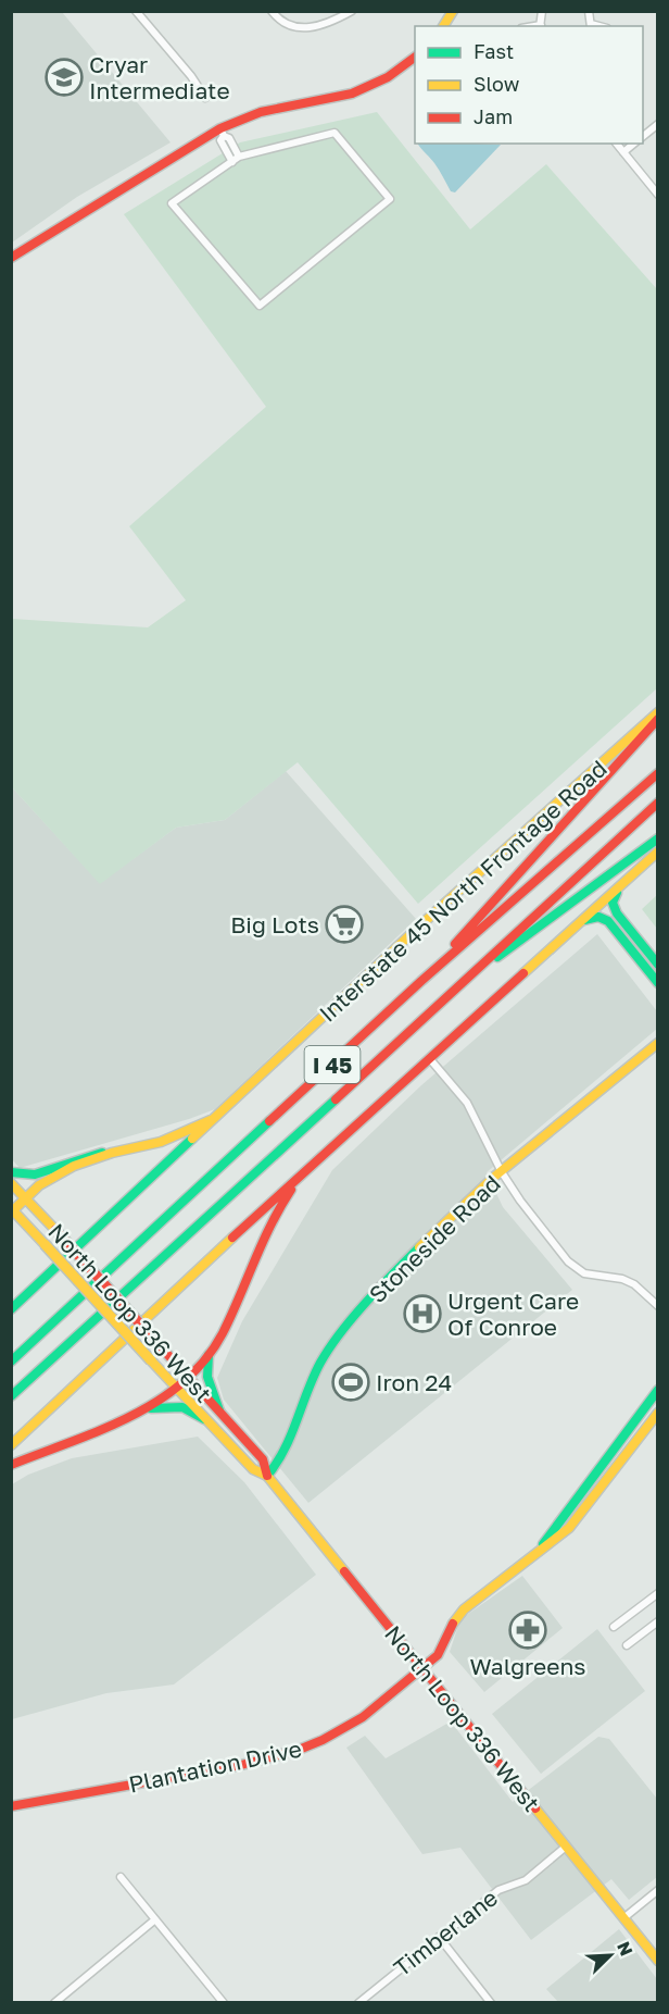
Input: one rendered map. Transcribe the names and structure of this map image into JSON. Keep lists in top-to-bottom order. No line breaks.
{"streets":{"main road":["Interstate 45 North Frontage Road","I 45","Stoneside Road","North Loop 336 West","Plantation Drive"],"street":["Timberlane"]},"crossings":[["Stoneside Road","North Loop 336 West"],["North Loop 336 West","Plantation Drive"],["North Loop 336 West","Timberlane"]],"places":{"school or university":["Cryar Intermediate"],"supermarket":["Big Lots"],"hospital":["Urgent Care Of Conroe"],"sports":["Iron 24"],"pharmacy":["Walgreens"]},"legend":["Fast","Slow","Jam"],"north":"top right"}
